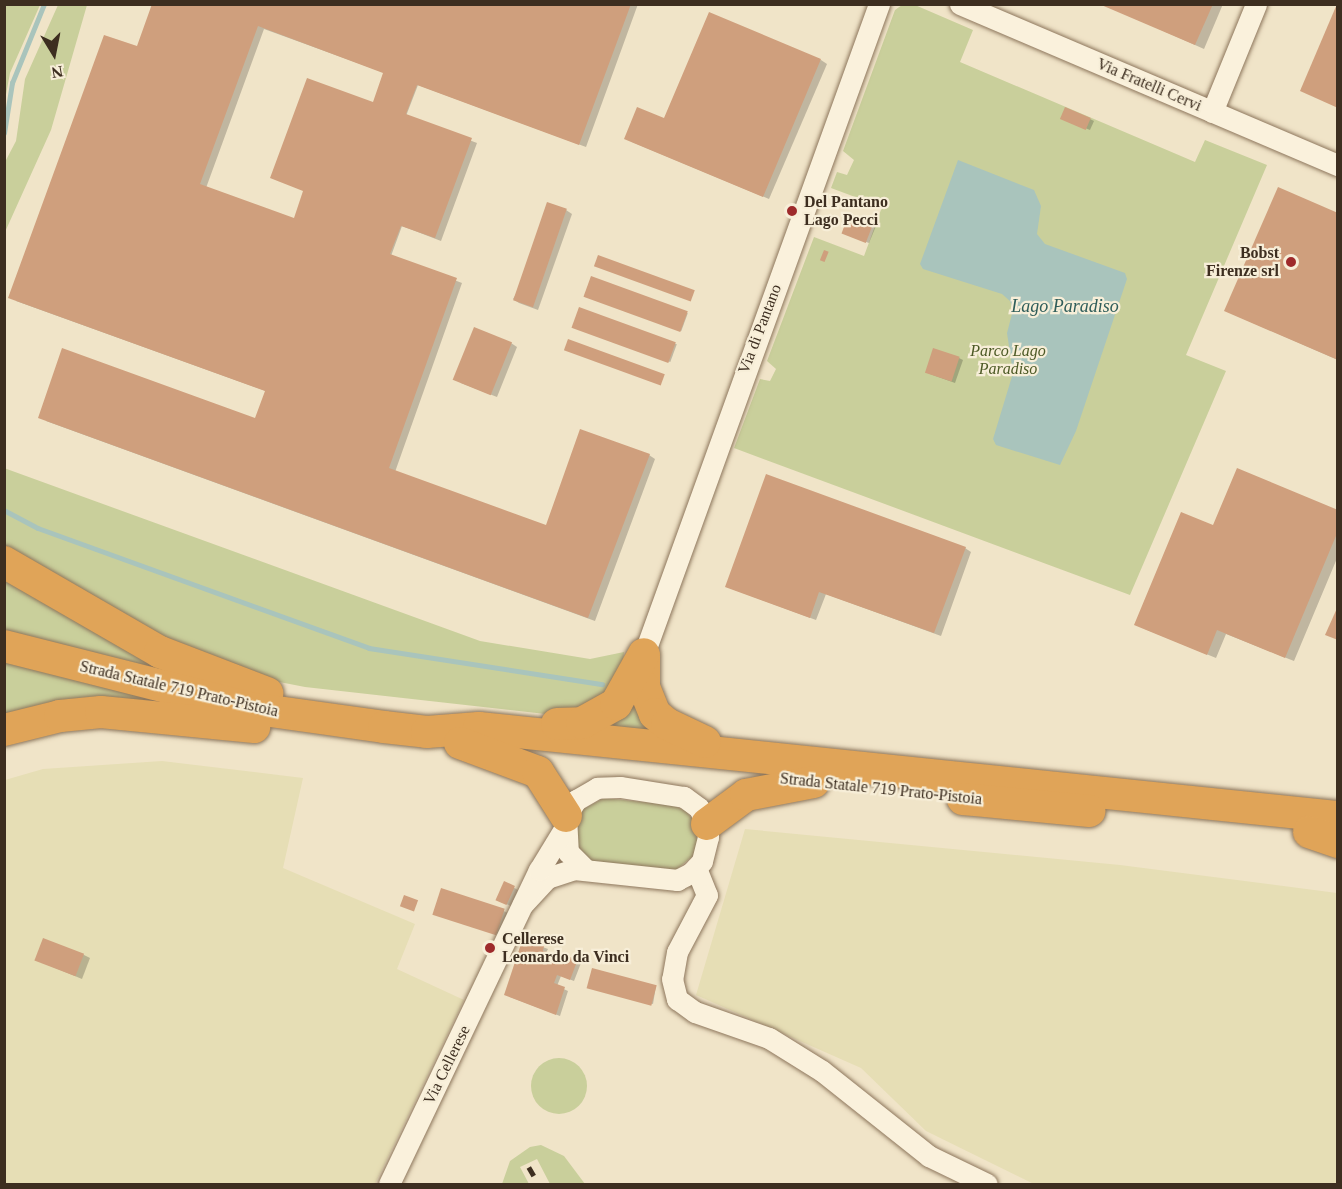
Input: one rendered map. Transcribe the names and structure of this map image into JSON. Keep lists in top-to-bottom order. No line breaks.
{"streets":{"highway":["Strada Statale 719 Prato-Pistoia"],"street":["Via Fratelli Cervi","Via di Pantano","Via Cellerese"]},"water":["Lago Paradiso"],"parks":["Parco Lago Paradiso"],"places":["Del Pantano Lago Pecci","Bobst Firenze srl","Cellerese Leonardo da Vinci"],"north":"bottom"}
